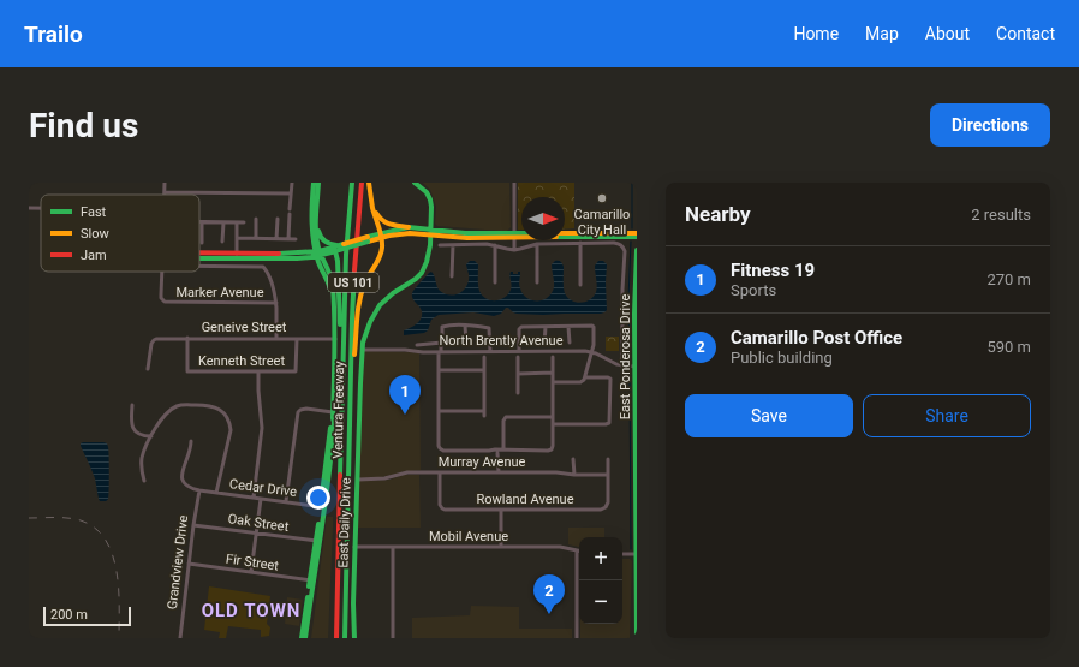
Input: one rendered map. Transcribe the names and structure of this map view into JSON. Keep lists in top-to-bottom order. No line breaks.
{"streets":{"main road":["US 101","East Ponderosa Drive","Ventura Freeway","East Daily Drive"],"street":["Marker Avenue","Geneive Street","North Brently Avenue","Kenneth Street","Murray Avenue","Cedar Drive","Rowland Avenue","Oak Street","Mobil Avenue","Grandview Drive","Fir Street"]},"crossings":[["Geneive Street","Kenneth Street"],["North Brently Avenue","East Ponderosa Drive"],["North Brently Avenue","East Daily Drive"],["Murray Avenue","Rowland Avenue"],["Murray Avenue","East Daily Drive"],["Cedar Drive","Grandview Drive"],["Oak Street","Grandview Drive"],["East Daily Drive","Mobil Avenue"],["Grandview Drive","Fir Street"]],"districts":["OLD TOWN"],"places":["Camarillo City Hall"],"legend":["Fast","Slow","Jam"],"scale_bar":"200 m","north":"right","page":{"header":"Trailo","nav":["Home","Map","About","Contact"],"buttons":["Directions",["Save","Share"]],"title":"Find us","heading":["Nearby","2 results"],"list":[{"mark":"1","name":"Fitness 19","note":"Sports","value":"270 m"},{"mark":"2","name":"Camarillo Post Office","note":"Public building","value":"590 m"}],"pins":["1","2"],"map_buttons":["+","−"],"scale":"200 m"}}
